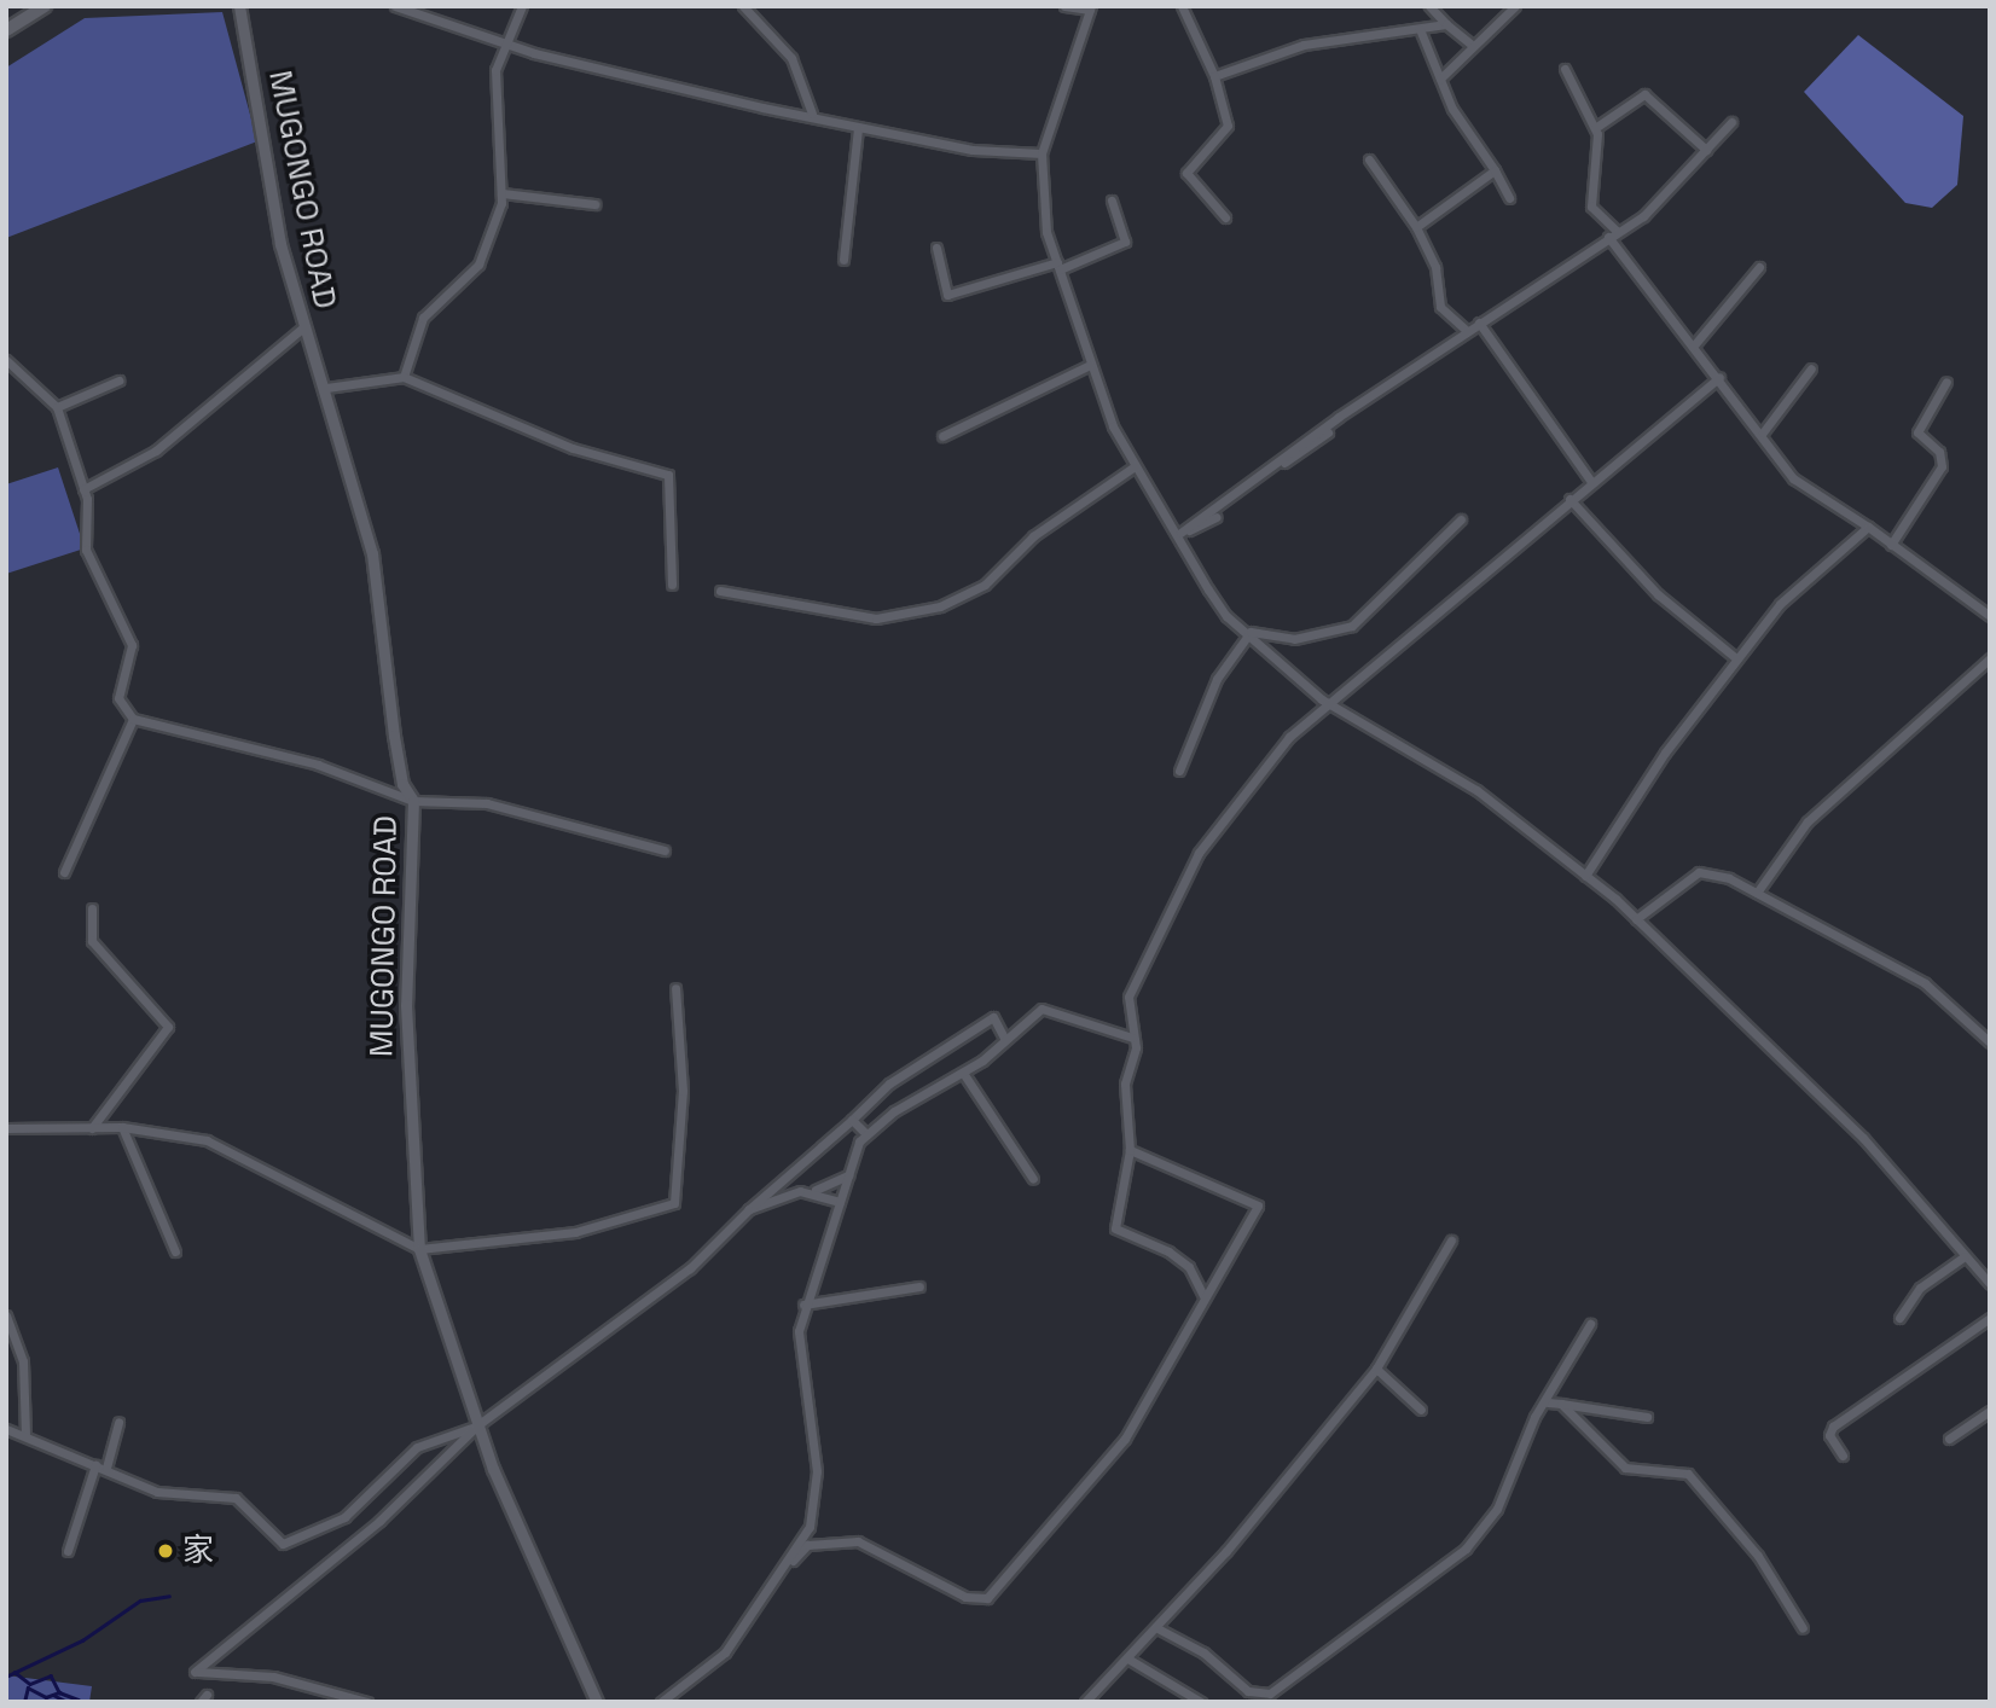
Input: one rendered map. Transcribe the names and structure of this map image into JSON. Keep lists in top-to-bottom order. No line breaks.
{"streets":{"street":["MUGONGO ROAD"]},"places":["家"]}
